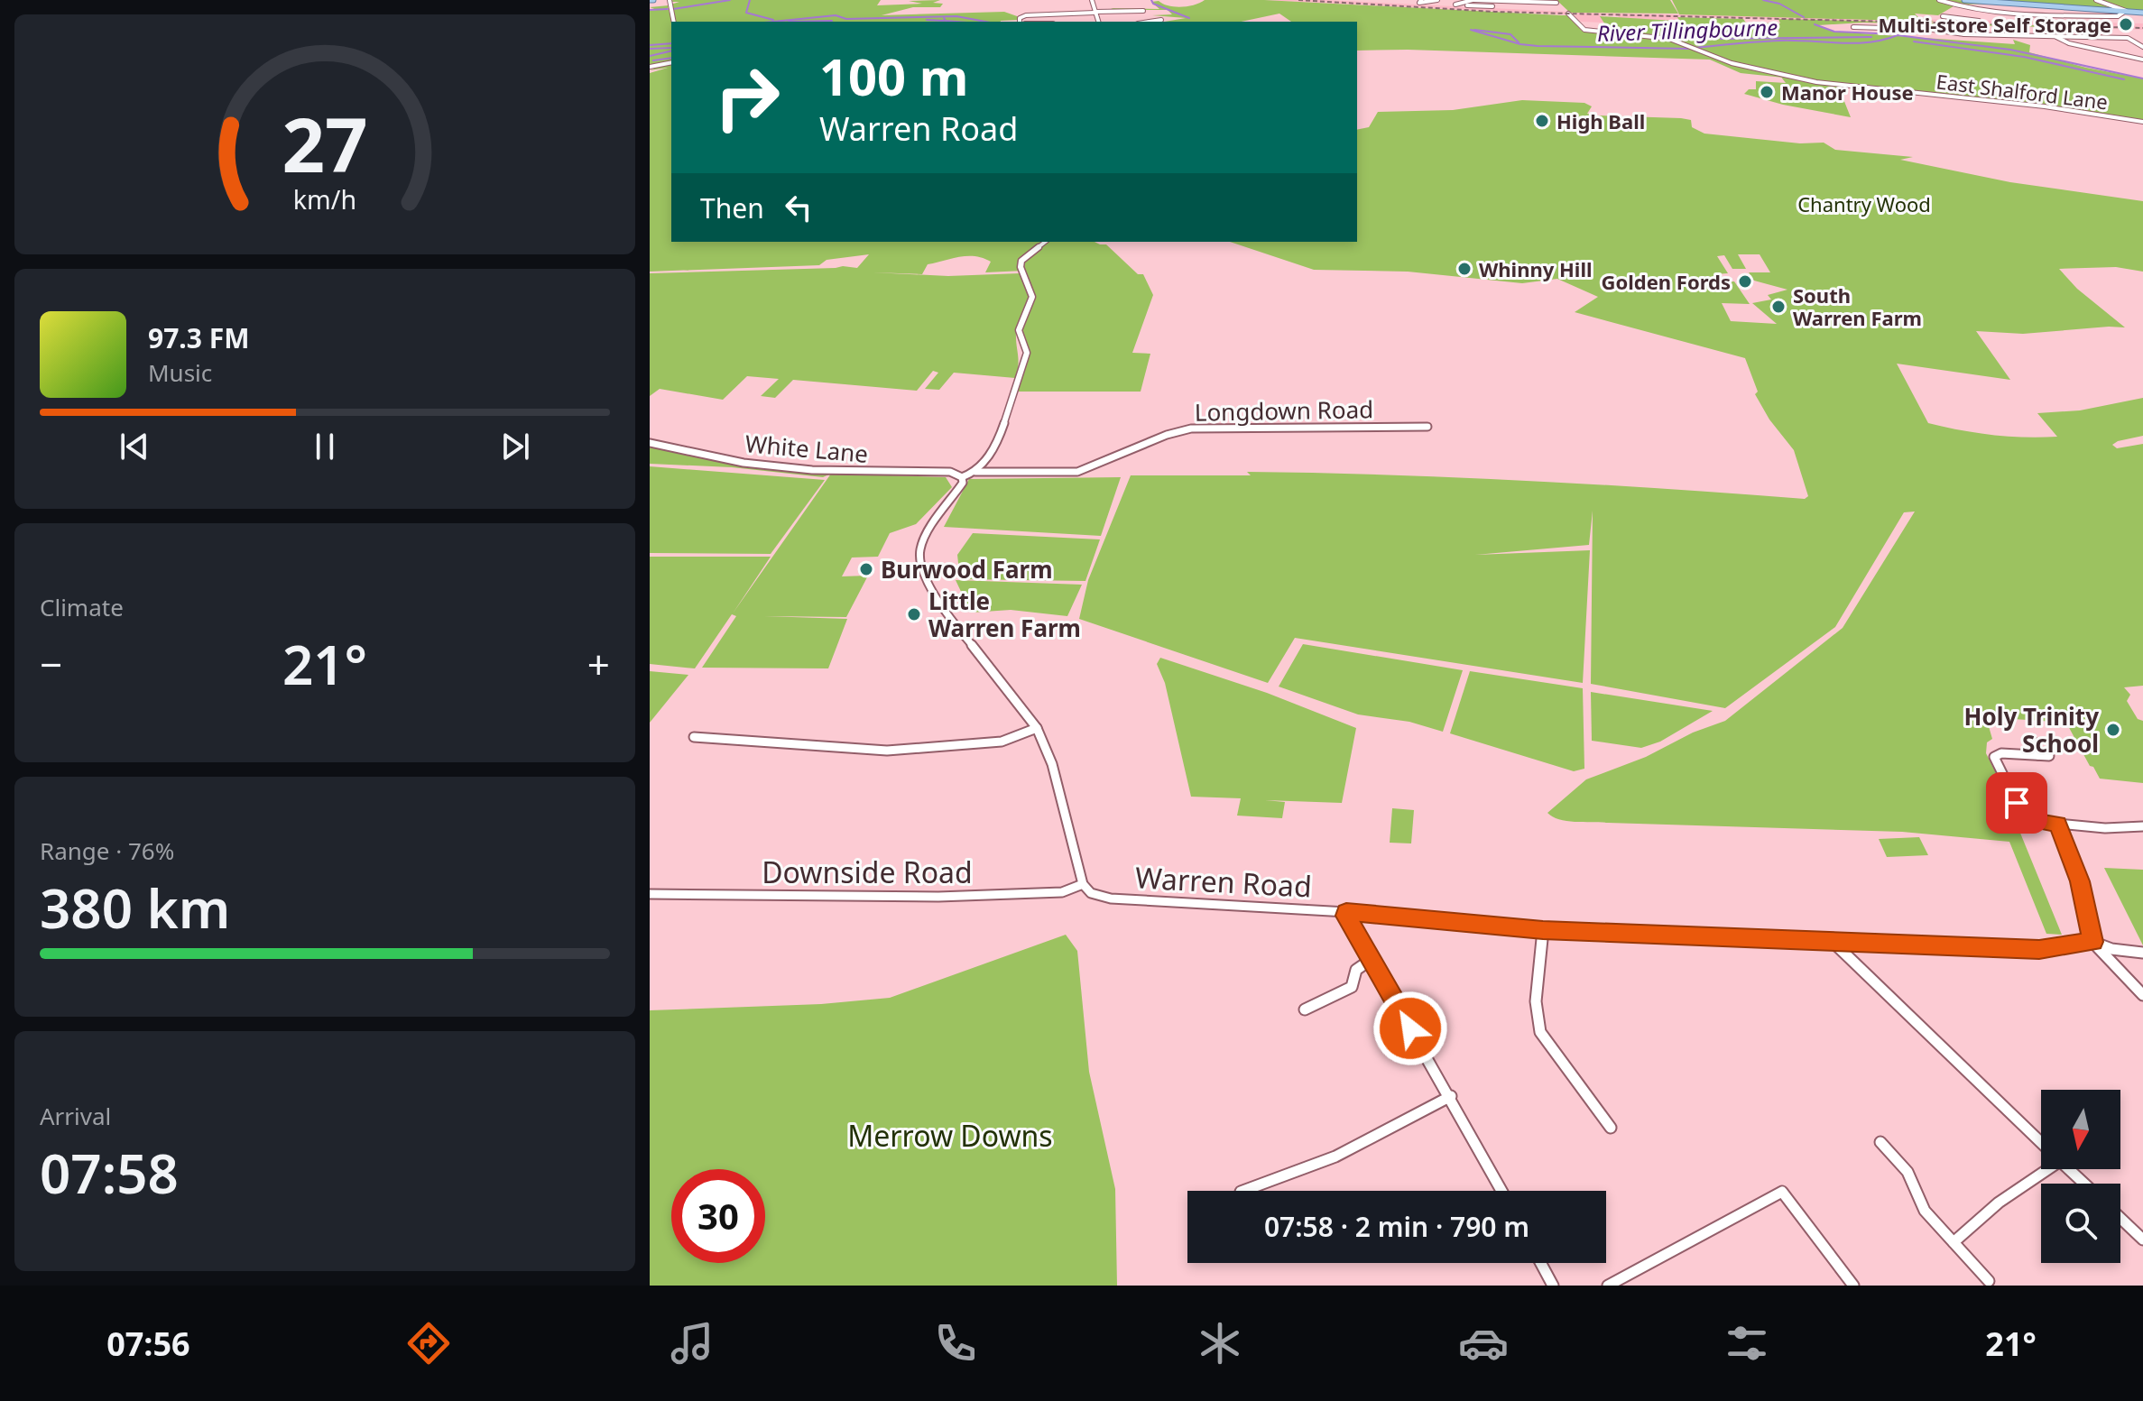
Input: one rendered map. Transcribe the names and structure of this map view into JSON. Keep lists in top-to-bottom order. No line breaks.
{"streets":{"street":["East Shalford Lane","Longdown Road","White Lane","Downside Road","Warren Road"]},"crossings":[["Downside Road","Warren Road"]],"water":["River Tillingbourne"],"parks":["Chantry Wood","Merrow Downs"],"places":["Multi-store Self Storage","Manor House","High Ball","Whinny Hill","Golden Fords","South Warren Farm","Burwood Farm","Little Warren Farm","Holy Trinity School"],"north":"bottom","page":{"turn":["100 m","Warren Road"],"then":"Then","song":["97.3 FM","Music"],"tile":["Climate",["Range · 76%","380 km"],["Arrival","07:58"]],"heat":["−","21°","+"],"limit":"30","trip":"07:58 · 2 min · 790 m","tabs":["07:56","21°"],"gauge":["27","km/h"]}}
